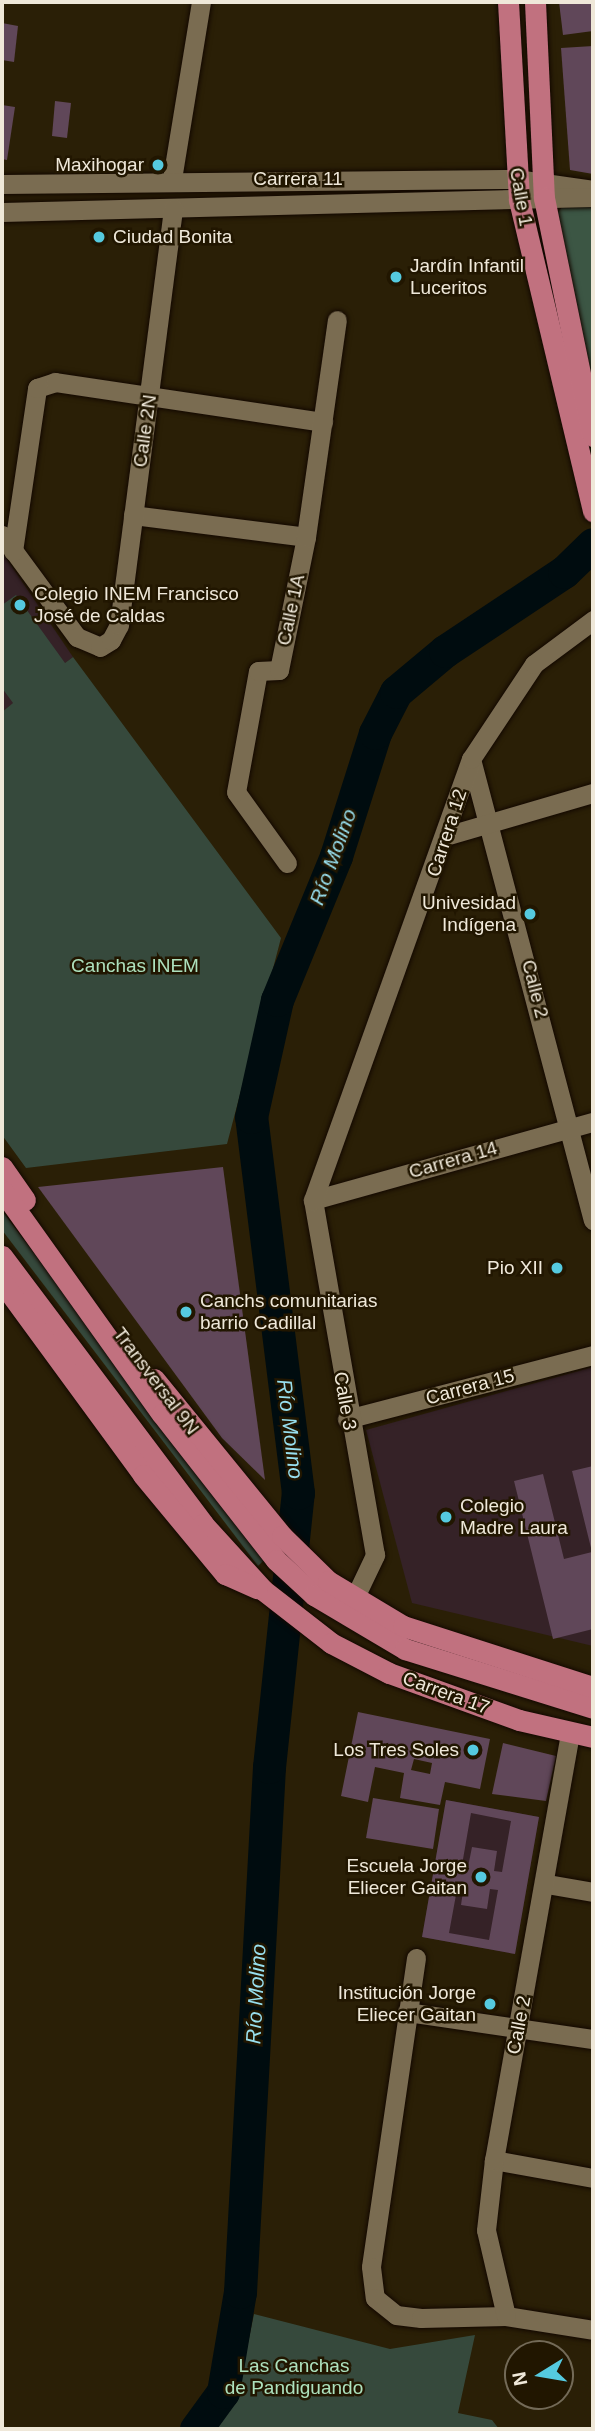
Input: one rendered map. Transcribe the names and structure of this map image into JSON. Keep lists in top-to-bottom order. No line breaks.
{"streets":{"main road":["Calle 1","Transversal 9N","Carrera 17"],"street":["Carrera 11","Calle 2N","Calle 1A","Carrera 12","Calle 2","Carrera 14","Carrera 15","Calle 3"]},"crossings":[["Carrera 11","Calle 1"],["Carrera 11","Calle 2N"],["Carrera 12","Calle 2"],["Carrera 12","Carrera 14"],["Carrera 12","Calle 3"],["Calle 2","Carrera 14"],["Calle 2","Carrera 17"],["Carrera 14","Calle 3"],["Transversal 9N","Carrera 17"],["Carrera 15","Calle 3"]],"water":["Río Molino"],"parks":["Canchas INEM","Las Canchas de Pandiguando"],"places":["Maxihogar","Ciudad Bonita","Jardín Infantil Luceritos","Colegio INEM Francisco José de Caldas","Univesidad Indígena","Pio XII","Canchs comunitarias barrio Cadillal","Colegio Madre Laura","Los Tres Soles","Escuela Jorge Eliecer Gaitan","Institución Jorge Eliecer Gaitan"],"north":"left"}
